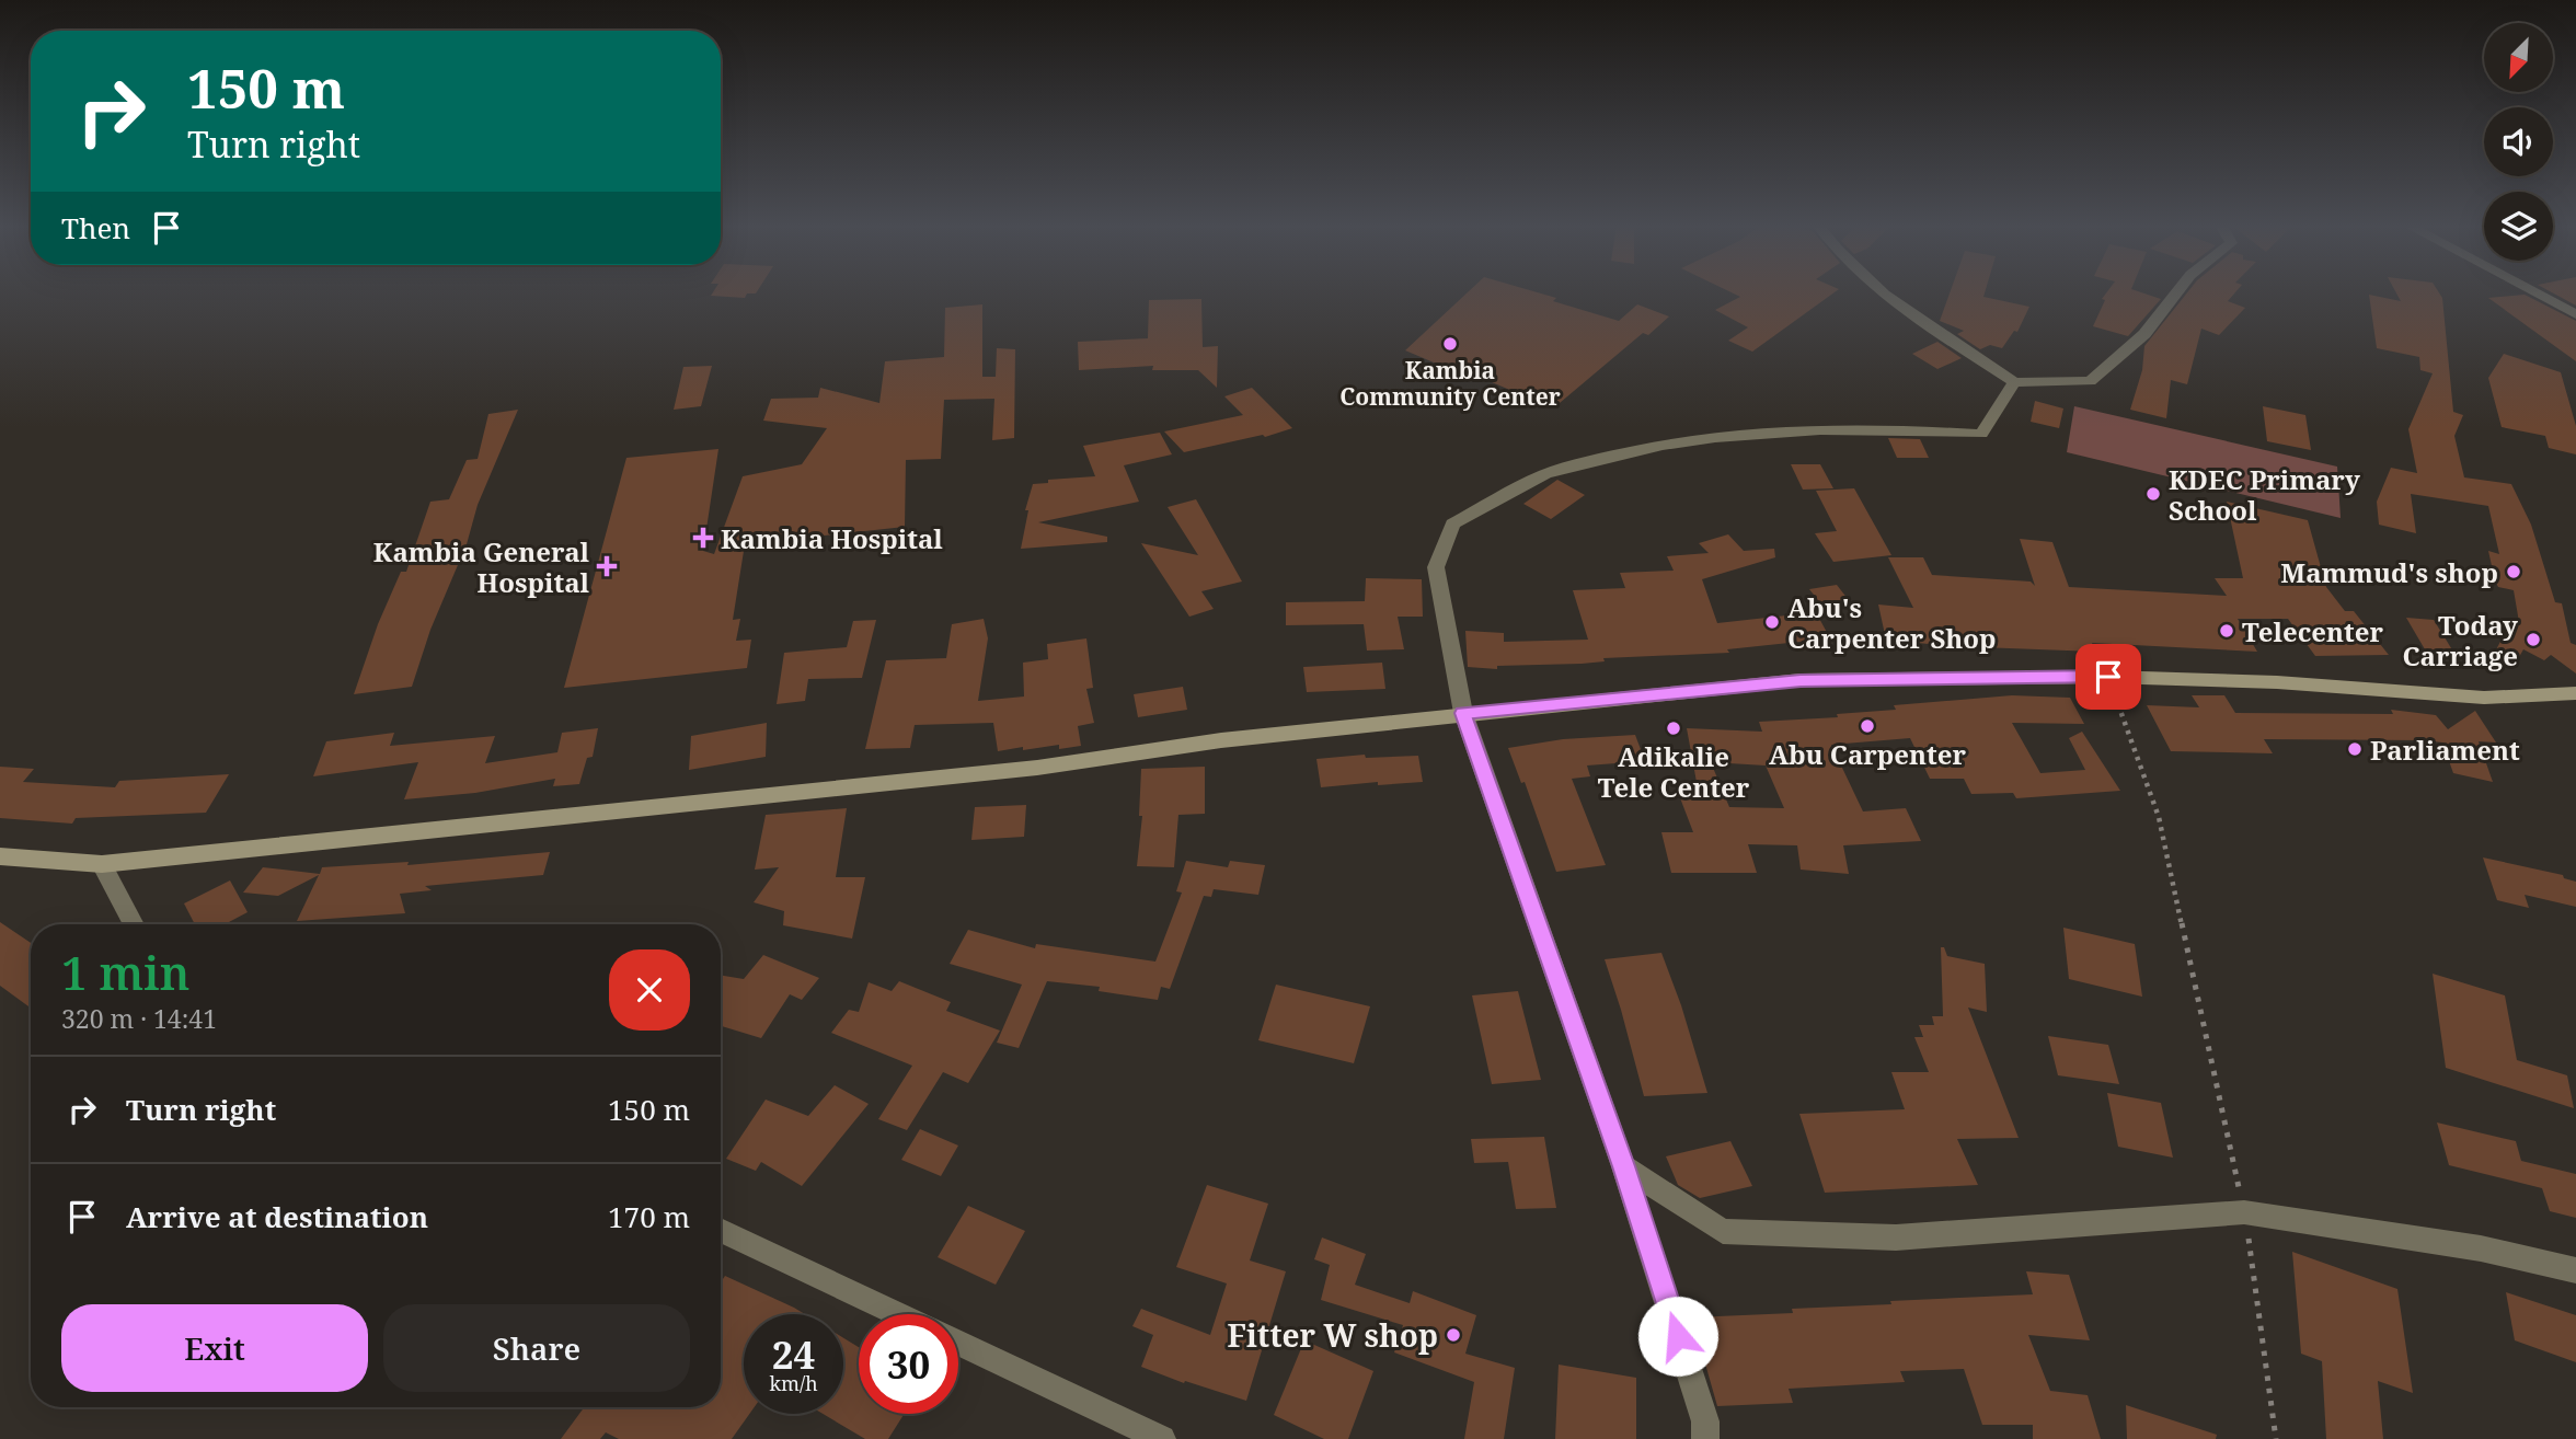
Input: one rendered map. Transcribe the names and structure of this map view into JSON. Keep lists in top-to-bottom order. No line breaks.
{"places":{"other":["Kambia Community Center","KDEC Primary School","Mammud's shop","Abu's Carpenter Shop","Telecenter","Today Carriage","Abu Carpenter","Adikalie Tele Center","Parliament","Fitter W shop"],"health":["Kambia Hospital","Kambia General Hospital"]},"north":"bottom left","page":{"turn":["150 m","Turn right"],"then":"Then","heading":["1 min","320 m · 14:41"],"list":[{"name":"Turn right","value":"150 m"},{"name":"Arrive at destination","value":"170 m"}],"buttons":["Exit","Share"],"speed":"24 km/h","limit":"30"}}
